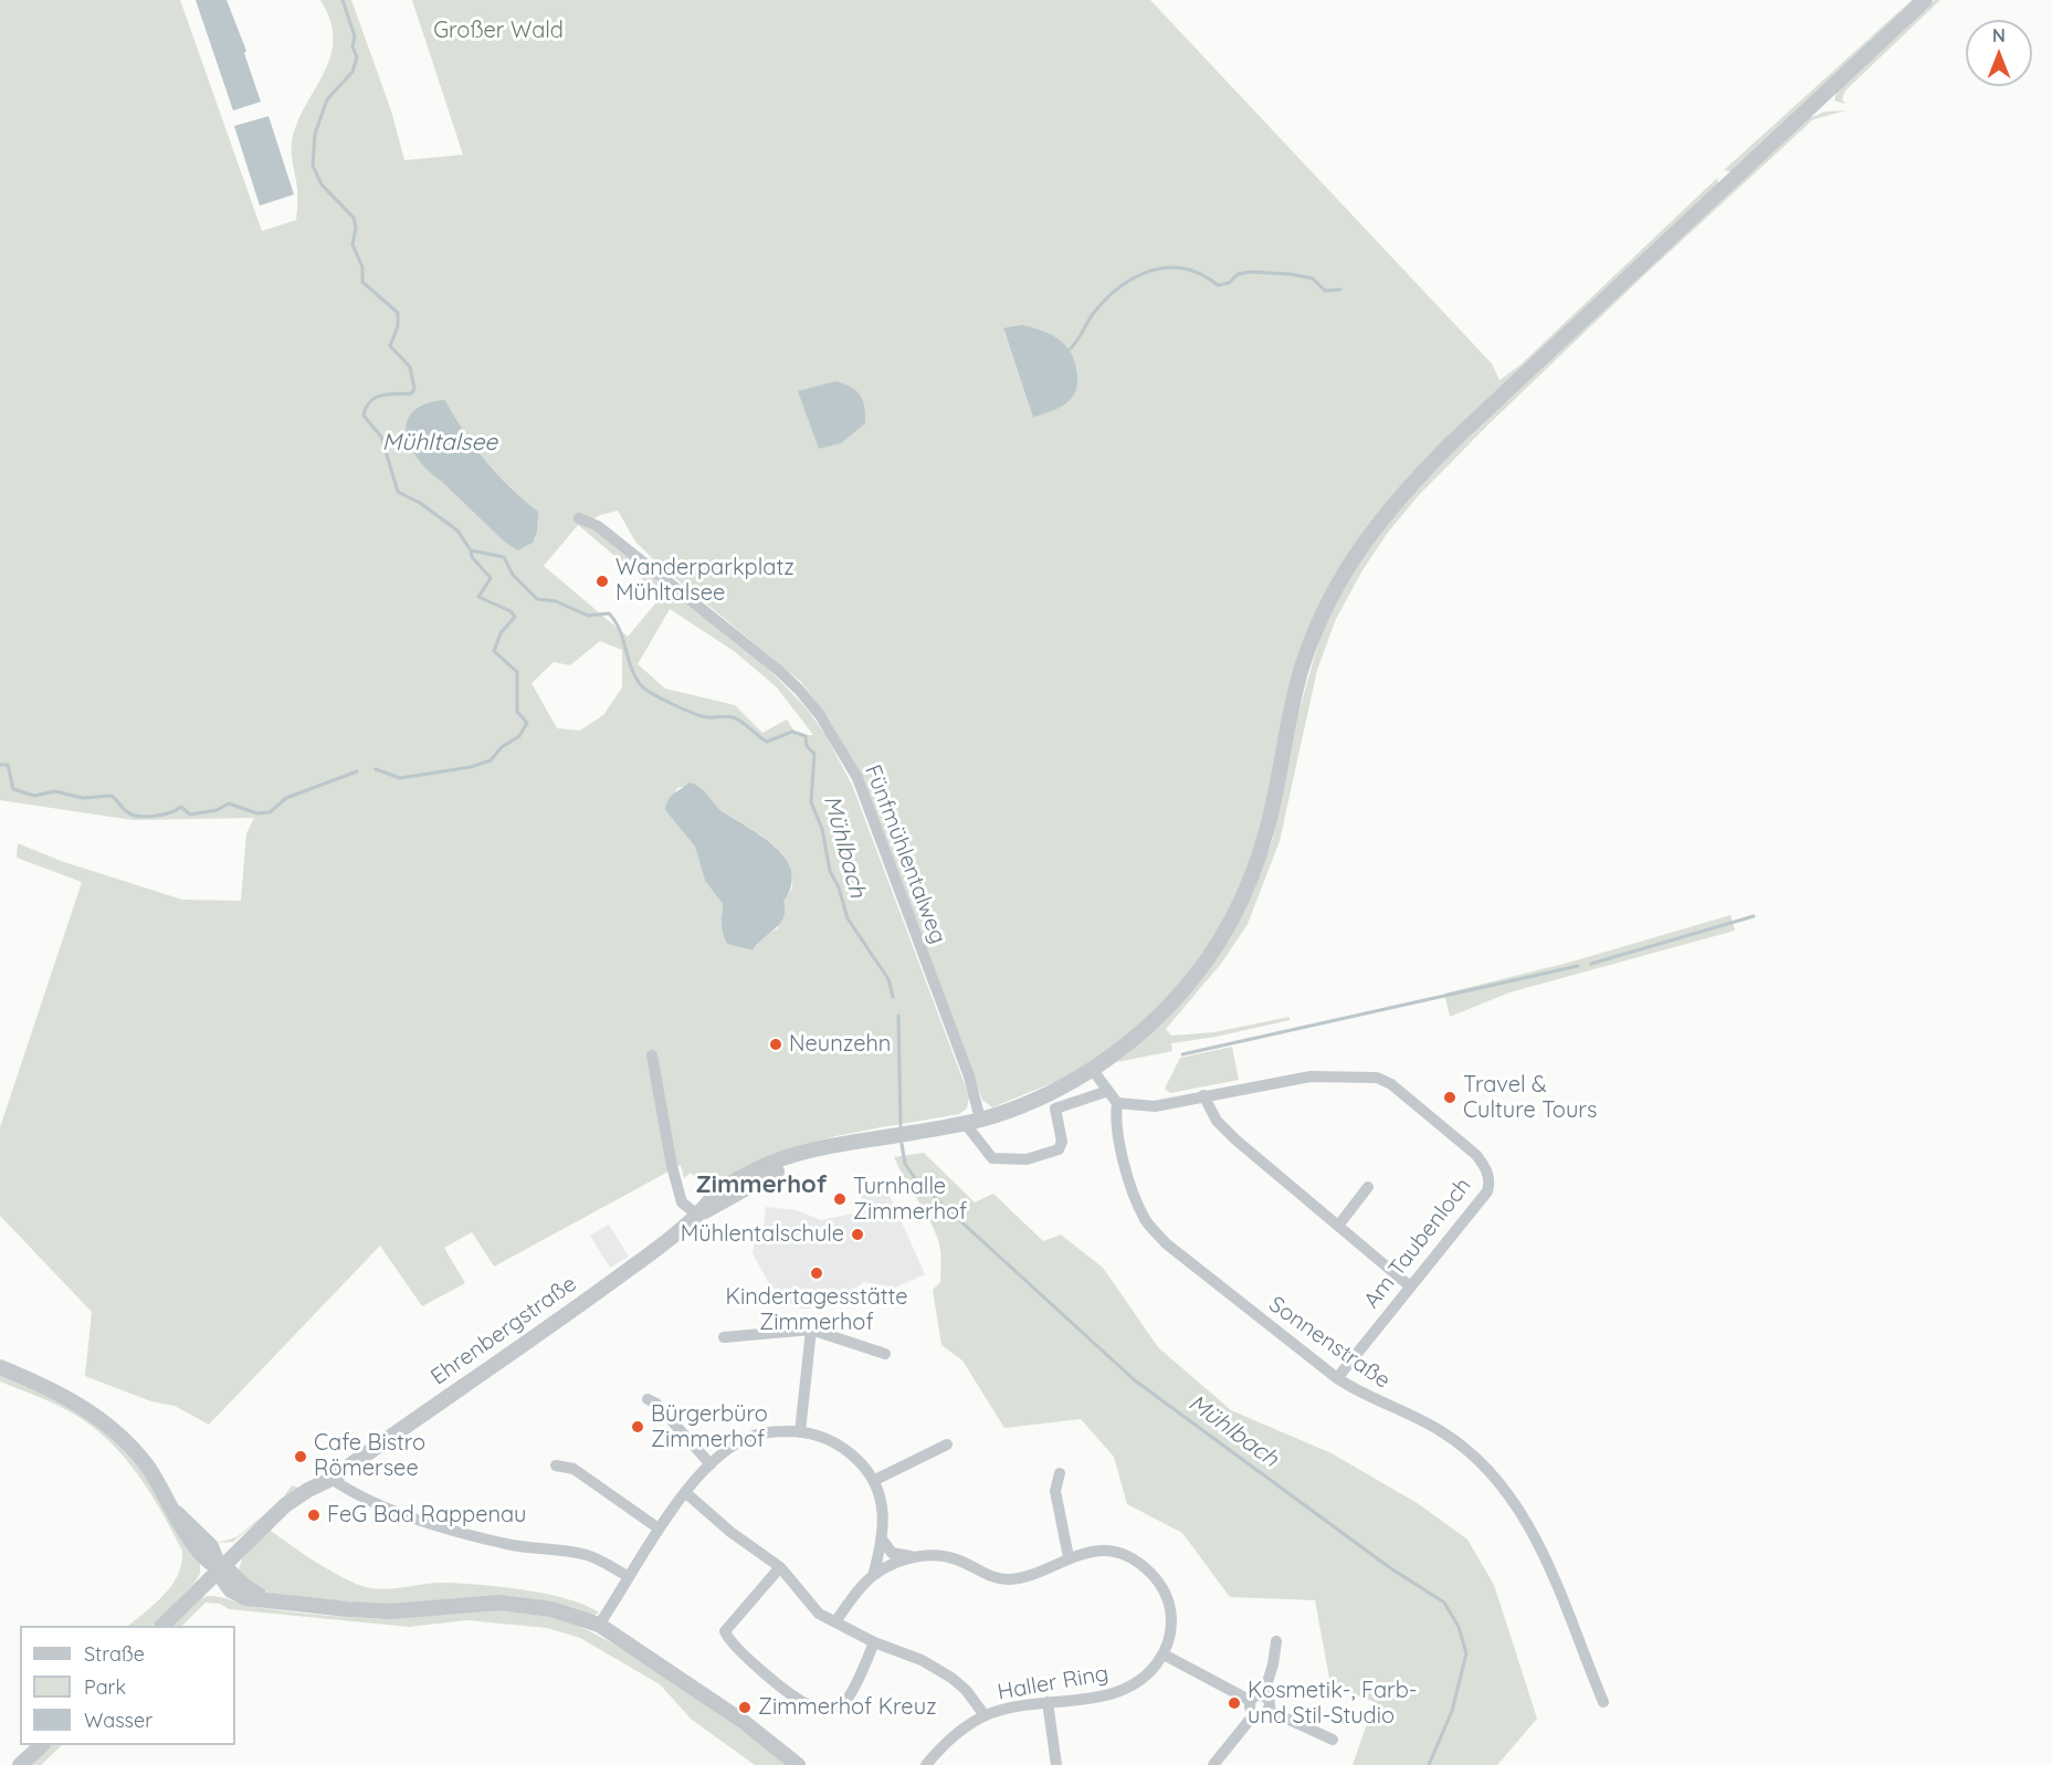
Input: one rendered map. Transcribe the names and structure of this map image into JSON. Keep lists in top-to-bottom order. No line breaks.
{"streets":{"street":["Fünfmühlentalweg","Am Taubenloch","Ehrenbergstraße","Sonnenstraße","Haller Ring"]},"crossings":[["Fünfmühlentalweg","Ehrenbergstraße"],["Am Taubenloch","Sonnenstraße"]],"districts":["Zimmerhof"],"water":["Mühltalsee","Mühlbach"],"parks":["Großer Wald"],"places":["Wanderparkplatz Mühltalsee","Neunzehn","Travel & Culture Tours","Turnhalle Zimmerhof","Mühlentalschule","Kindertagesstätte Zimmerhof","Bürgerbüro Zimmerhof","Cafe Bistro Römersee","FeG Bad Rappenau","Kosmetik-, Farb- und Stil-Studio","Zimmerhof Kreuz"],"legend":["Straße","Park","Wasser"],"north":"top"}
